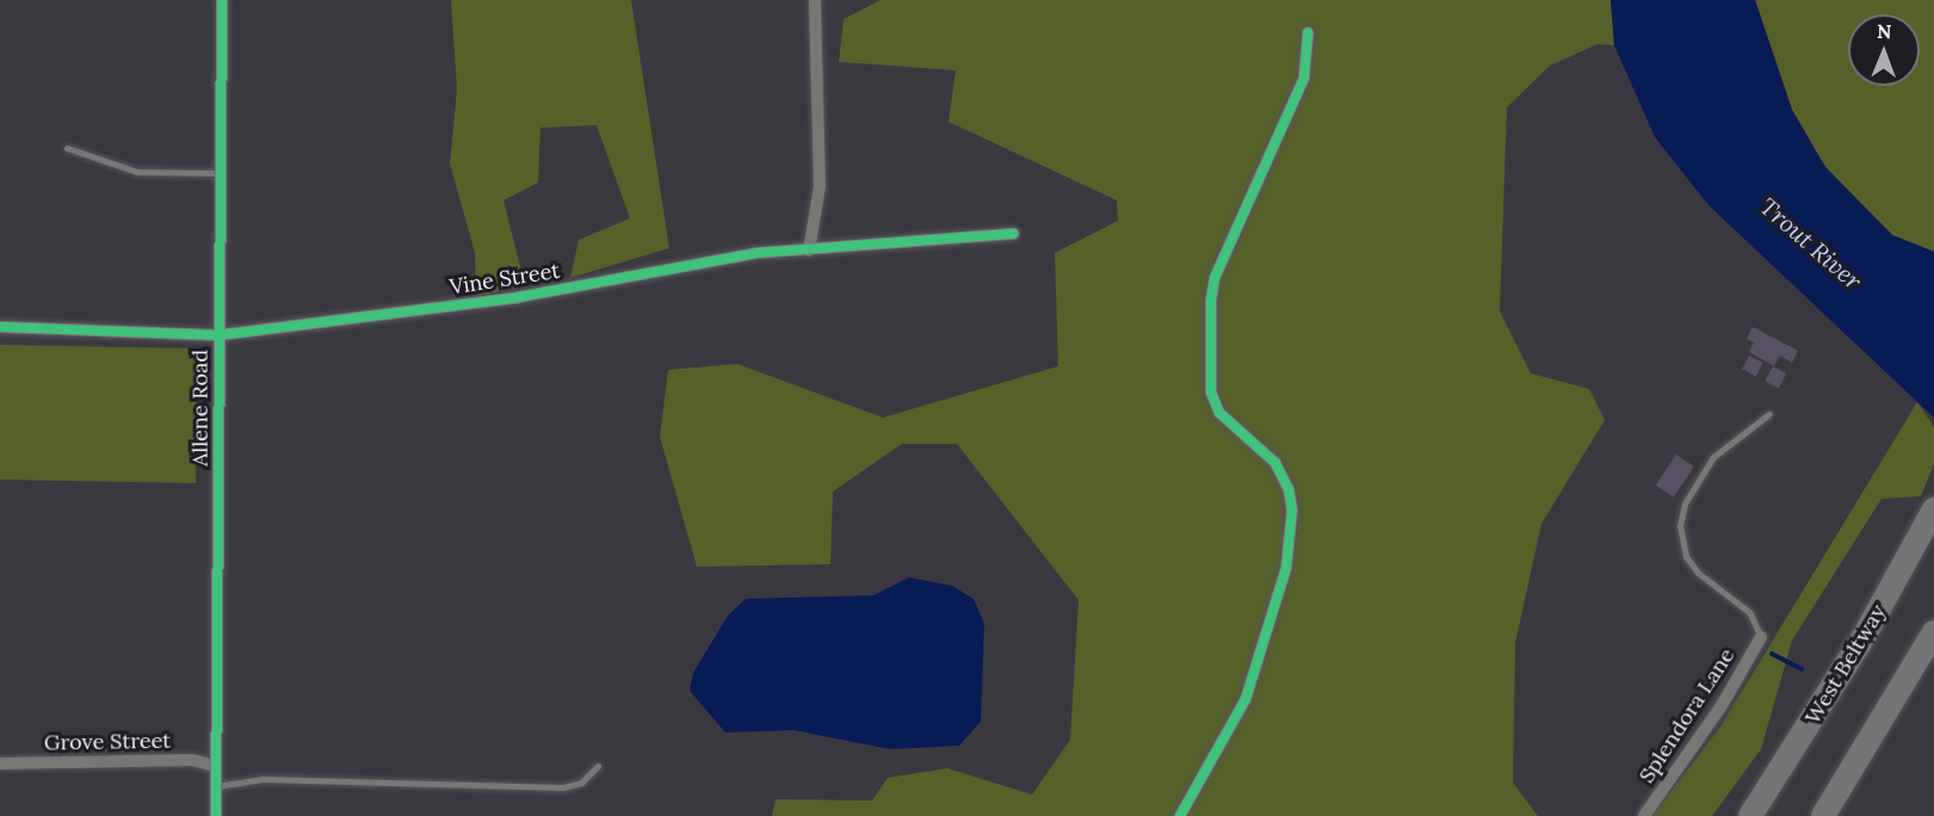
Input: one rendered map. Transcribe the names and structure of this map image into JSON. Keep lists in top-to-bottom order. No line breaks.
{"streets":{"highway":["West Beltway"],"street":["Vine Street","Allene Road","Splendora Lane","Grove Street"]},"crossings":[["Vine Street","Allene Road"],["Allene Road","Grove Street"]],"water":["Trout River"],"north":"top"}
